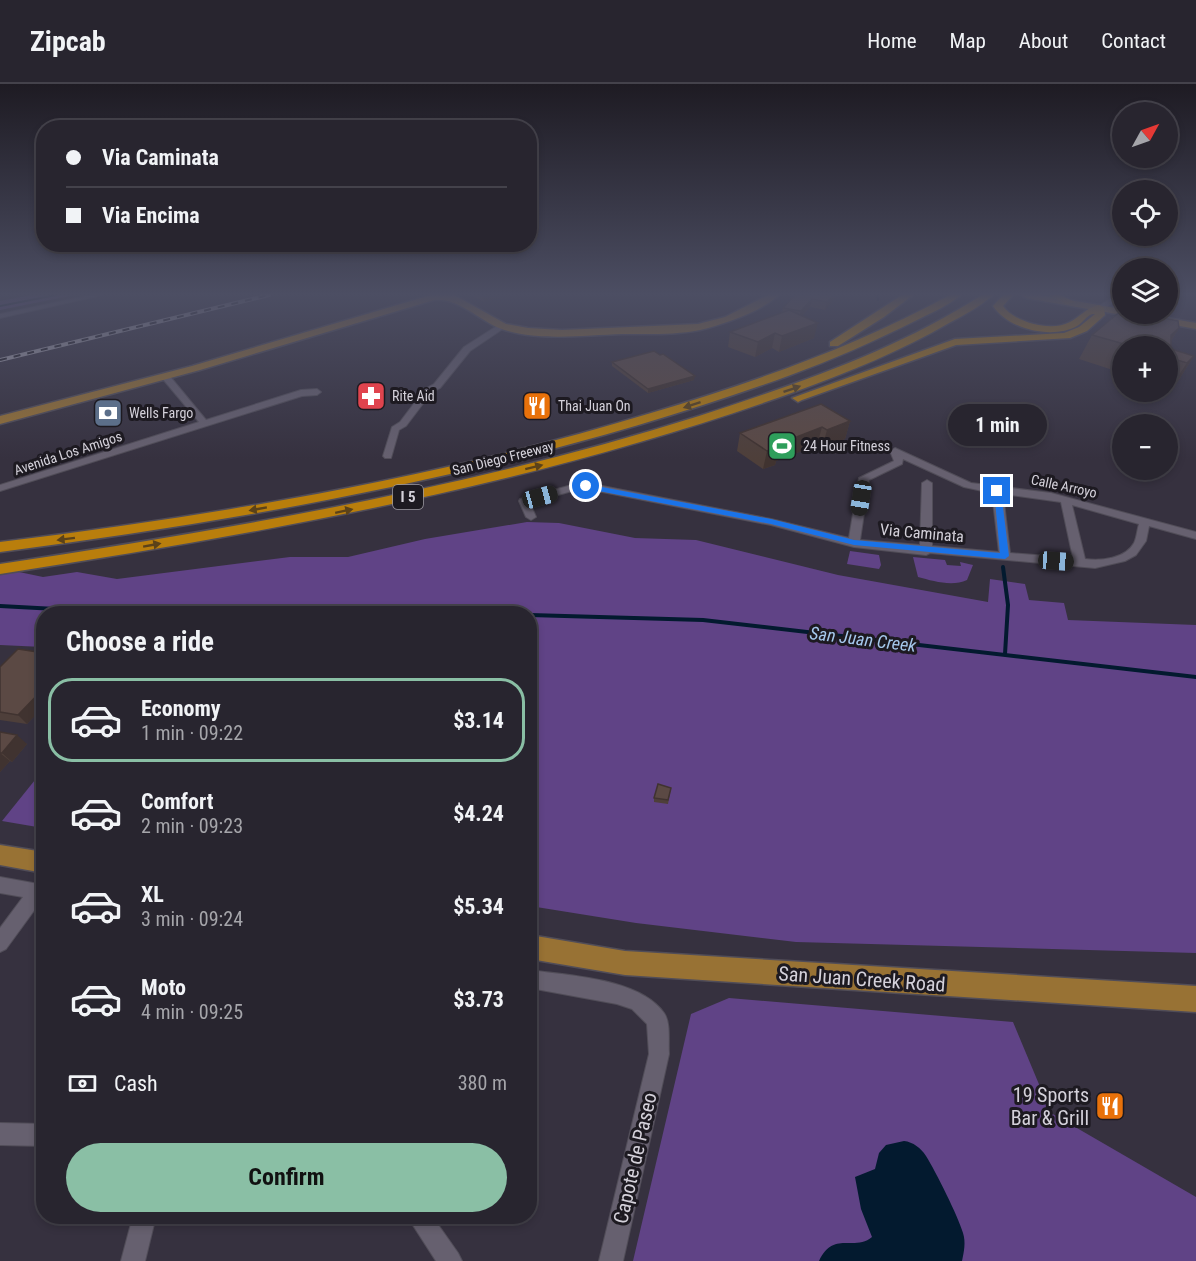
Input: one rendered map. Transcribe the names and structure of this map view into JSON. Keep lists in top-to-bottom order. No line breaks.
{"streets":{"highway":["San Diego Freeway","I 5"],"main road":["San Juan Creek Road"],"street":["Avenida Los Amigos","Calle Arroyo","Via Caminata","Capote de Paseo"]},"crossings":[["Calle Arroyo","Via Caminata"]],"water":["San Juan Creek"],"places":{"pharmacy":["Rite Aid"],"restaurant":["Thai Juan On","19 Sports Bar & Grill"],"bank":["Wells Fargo"],"sports":["24 Hour Fitness"]},"north":"top right","page":{"header":"Zipcab","nav":["Home","Map","About","Contact"],"map_buttons":["+","−"],"banner":["Via Caminata","Via Encima"],"bubble":"1 min","heading":"Choose a ride","list":[{"name":"Economy","note":"1 min · 09:22","value":"$3.14"},{"name":"Comfort","note":"2 min · 09:23","value":"$4.24"},{"name":"XL","note":"3 min · 09:24","value":"$5.34"},{"name":"Moto","note":"4 min · 09:25","value":"$3.73"}],"pay":["Cash","380 m"],"buttons":"Confirm"}}
